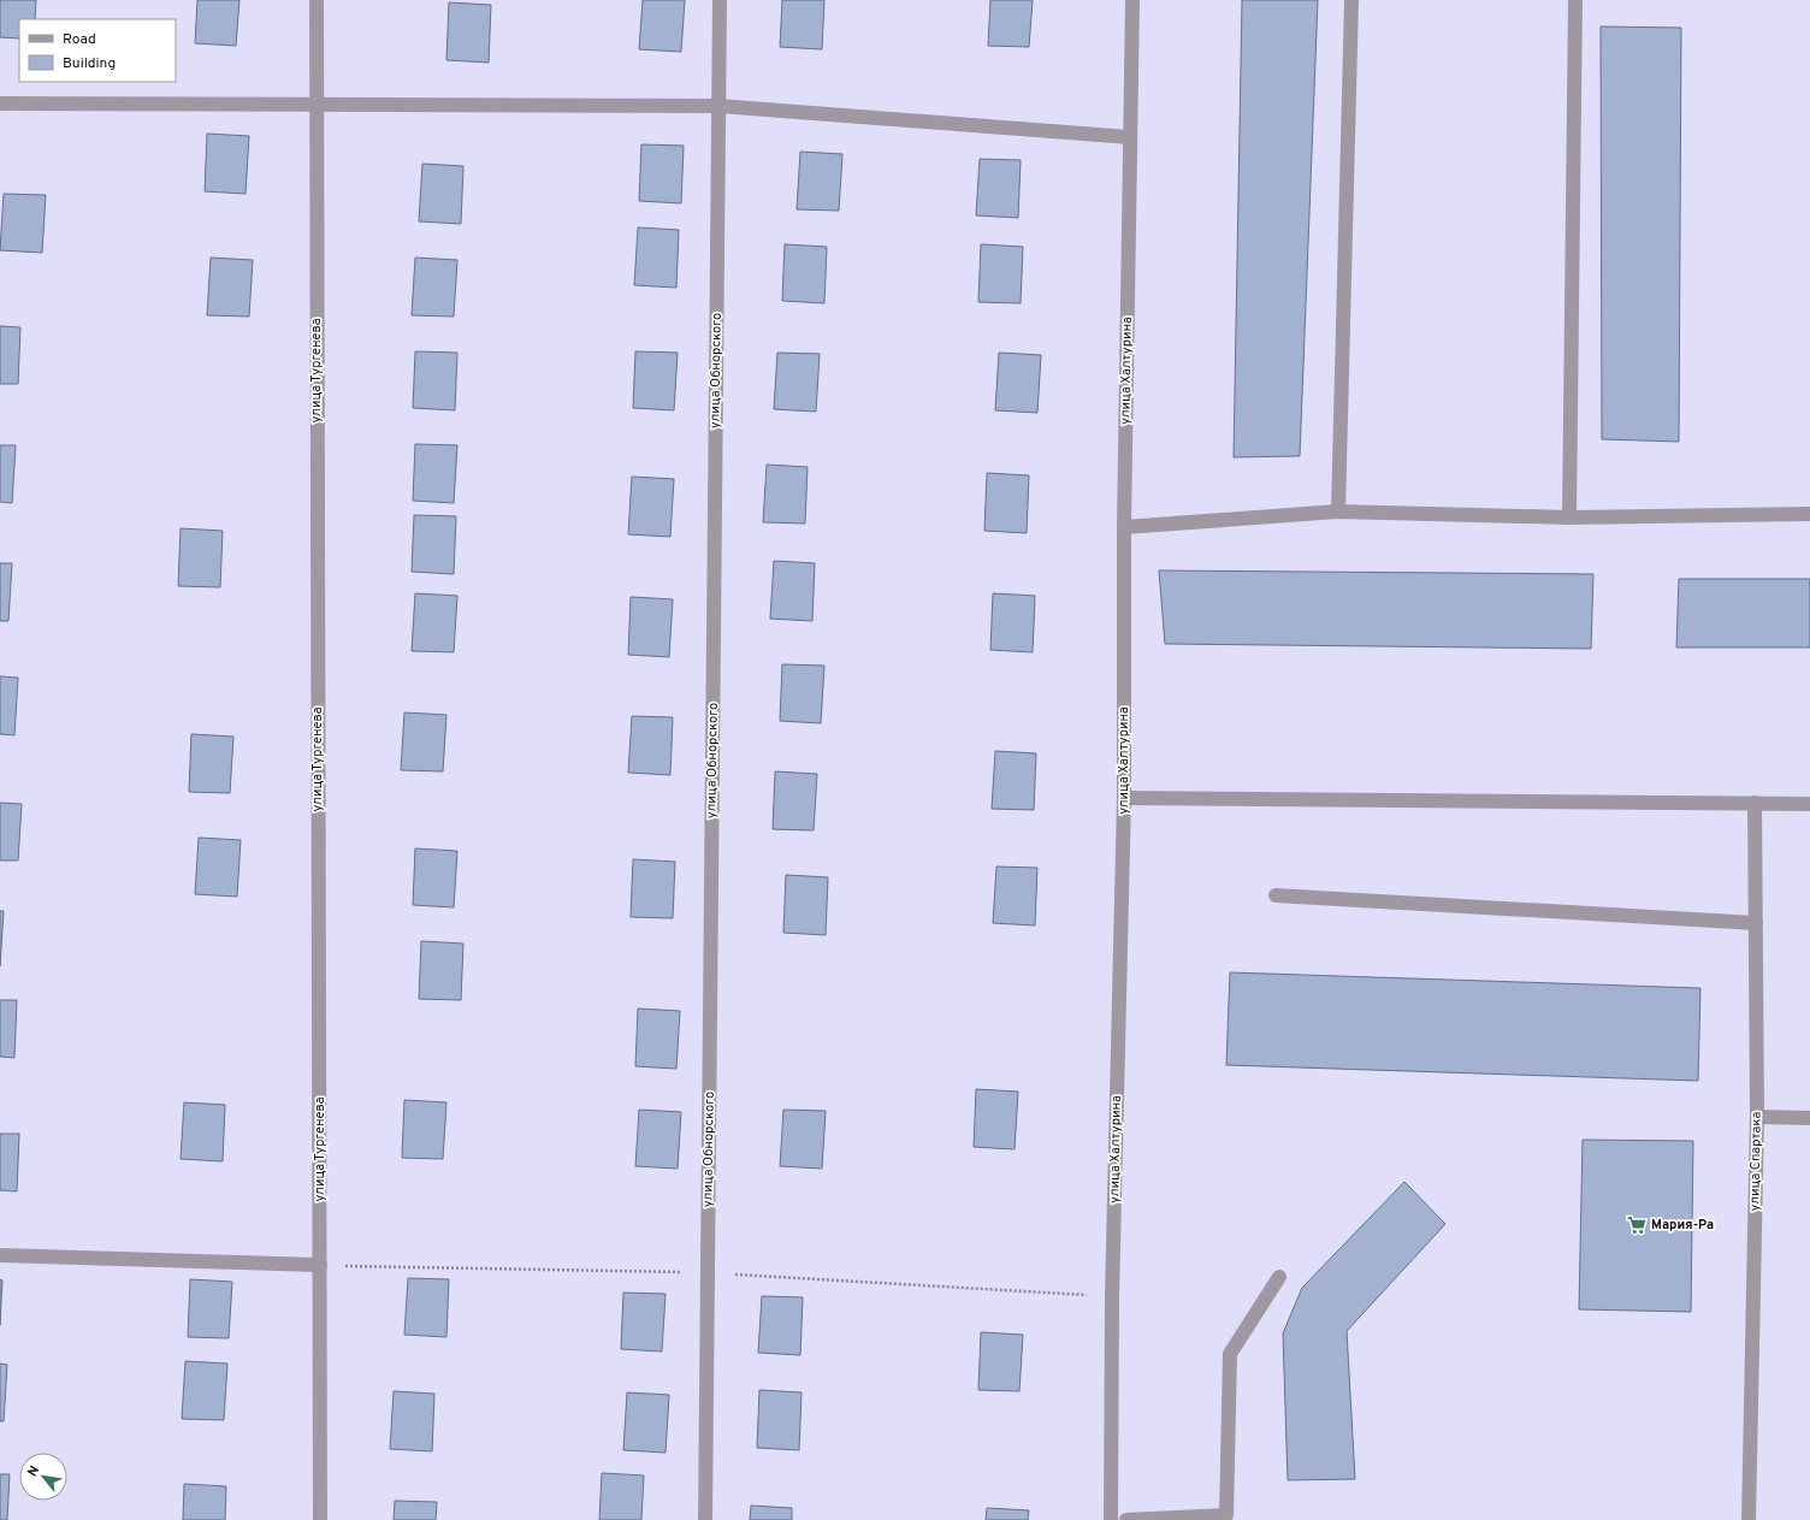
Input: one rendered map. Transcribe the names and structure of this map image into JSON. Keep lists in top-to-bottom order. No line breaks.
{"streets":{"street":["улица Тургенева","улица Обнорского","улица Халтурина","улица Спартака"]},"places":{"supermarket":["Мария-Ра"]},"legend":["Road","Building"],"north":"top left"}
